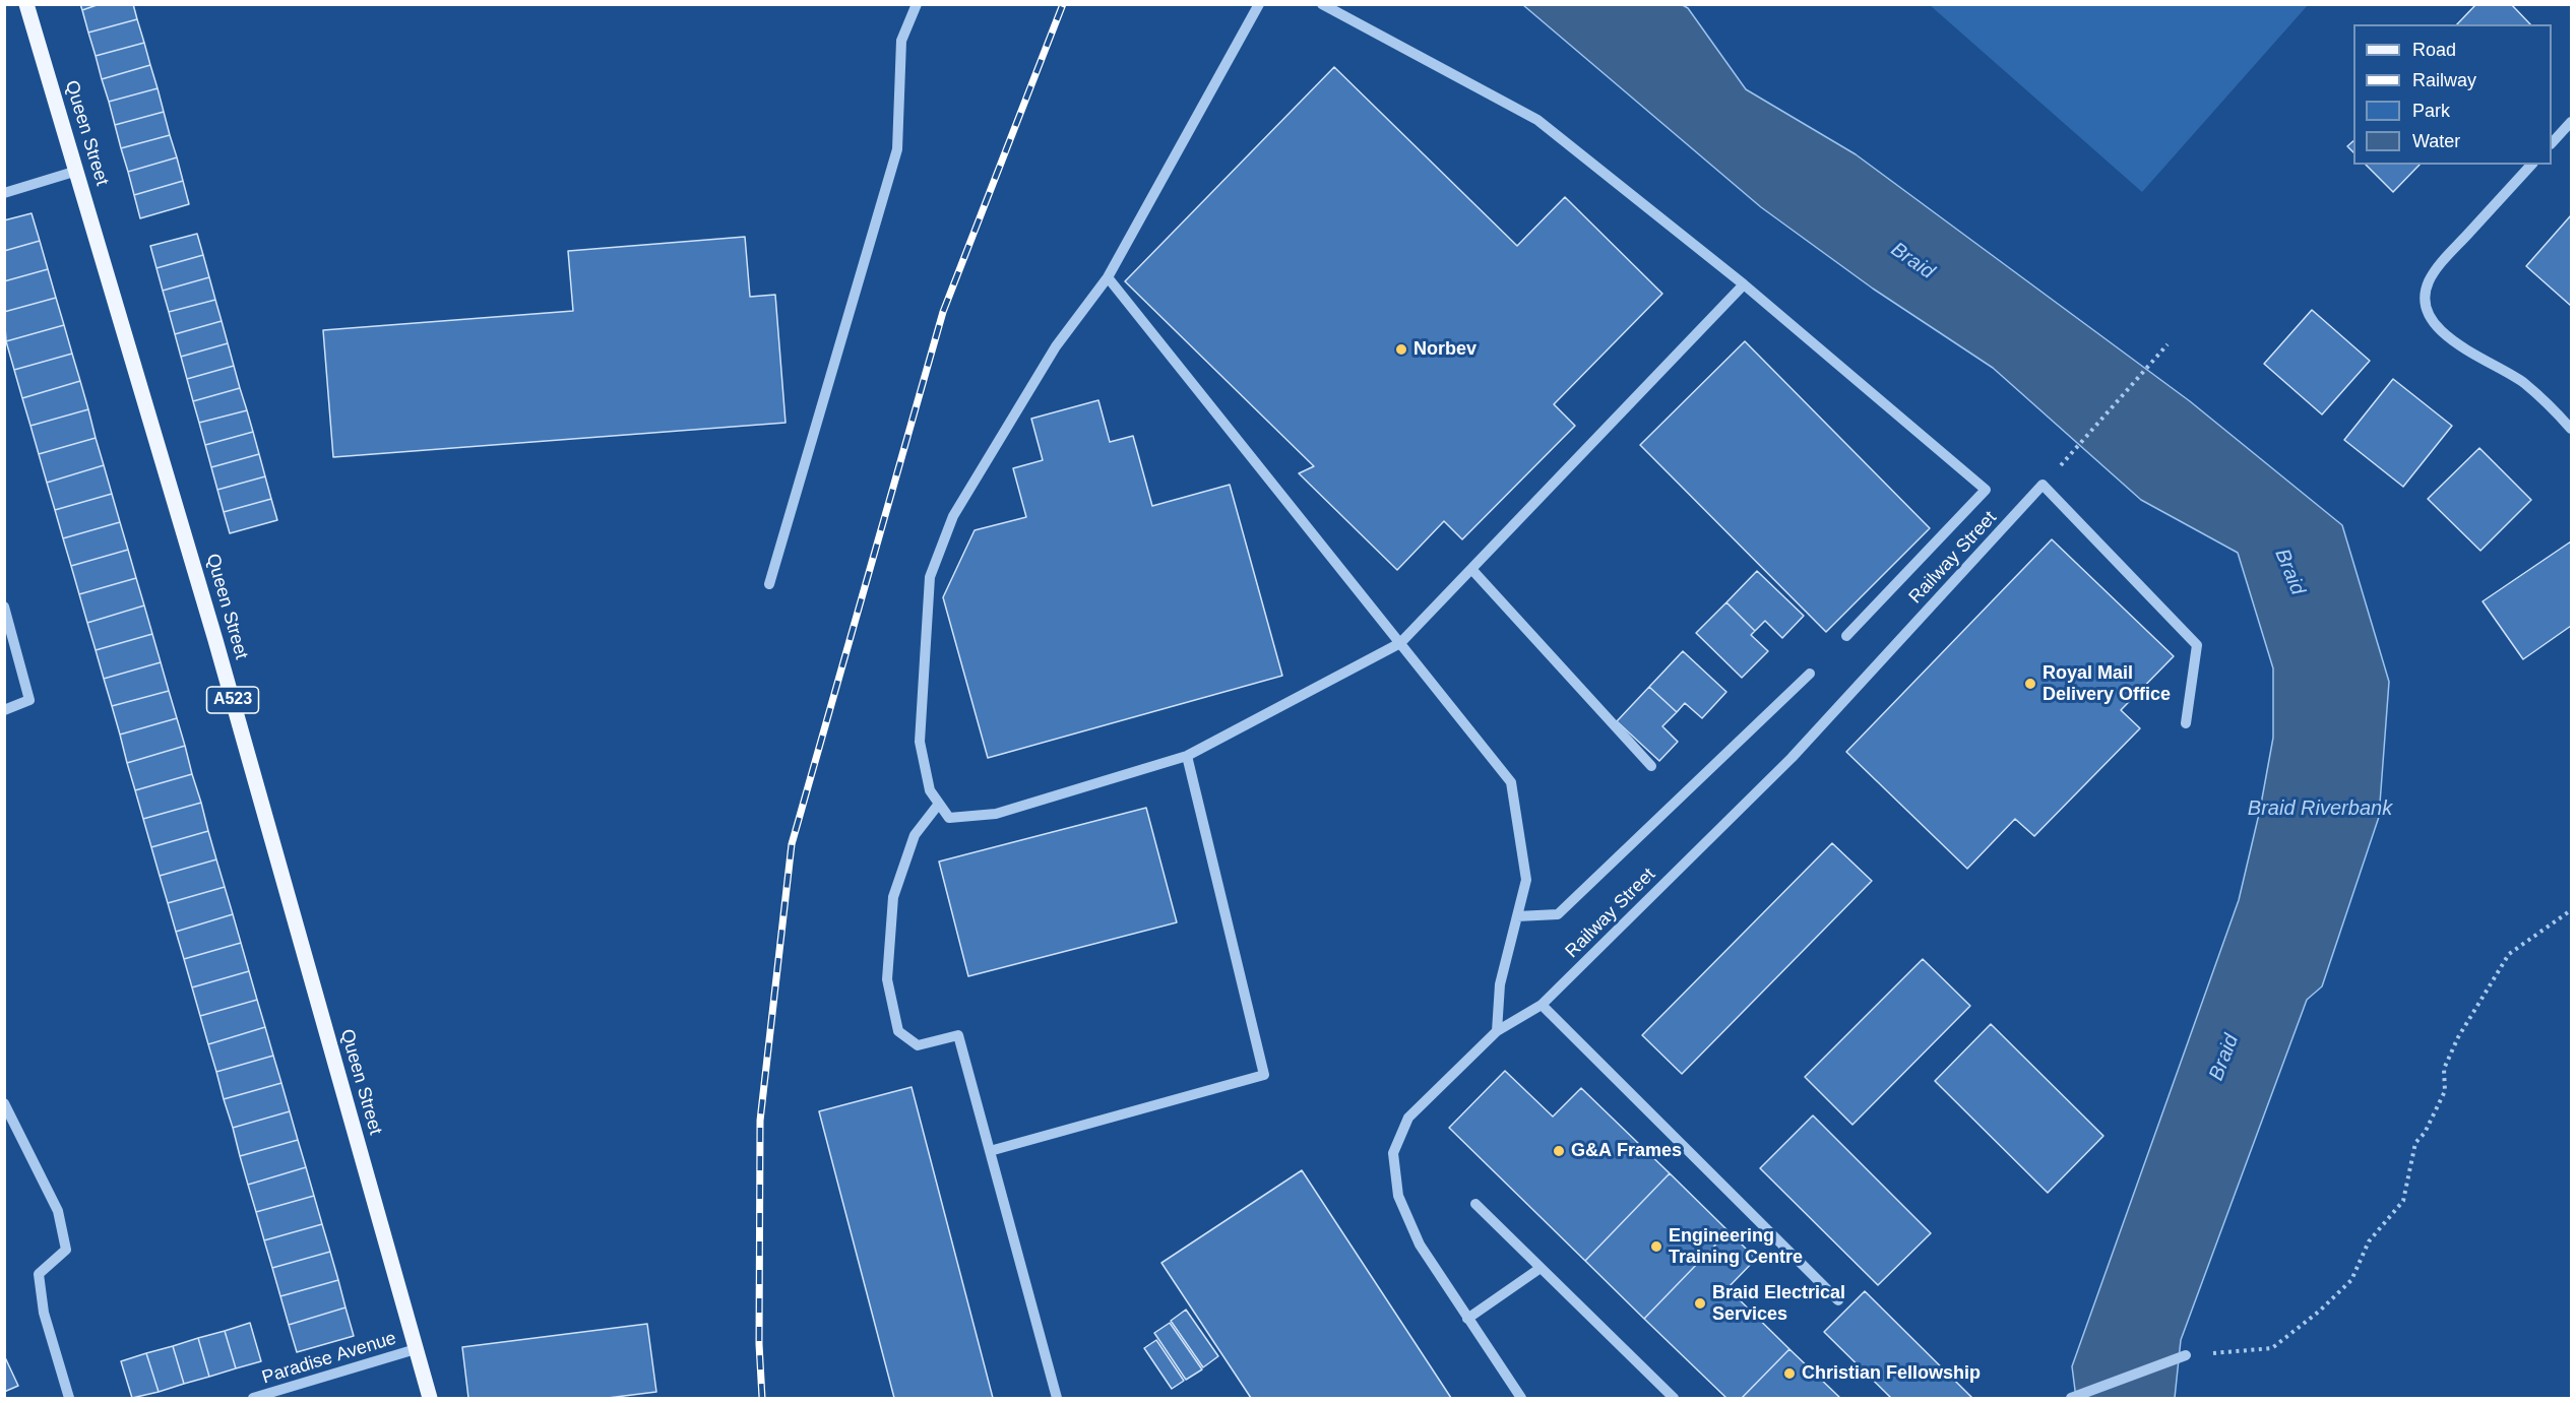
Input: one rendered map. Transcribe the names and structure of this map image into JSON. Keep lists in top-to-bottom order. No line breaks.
{"streets":{"main road":["Queen Street","A523"],"street":["Railway Street","Paradise Avenue"]},"crossings":[["Queen Street","Paradise Avenue"]],"water":["Braid","Braid Riverbank"],"places":["Norbev","Royal Mail Delivery Office","G&A Frames","Engineering Training Centre","Braid Electrical Services","Christian Fellowship"],"legend":["Road","Railway","Park","Water"]}
